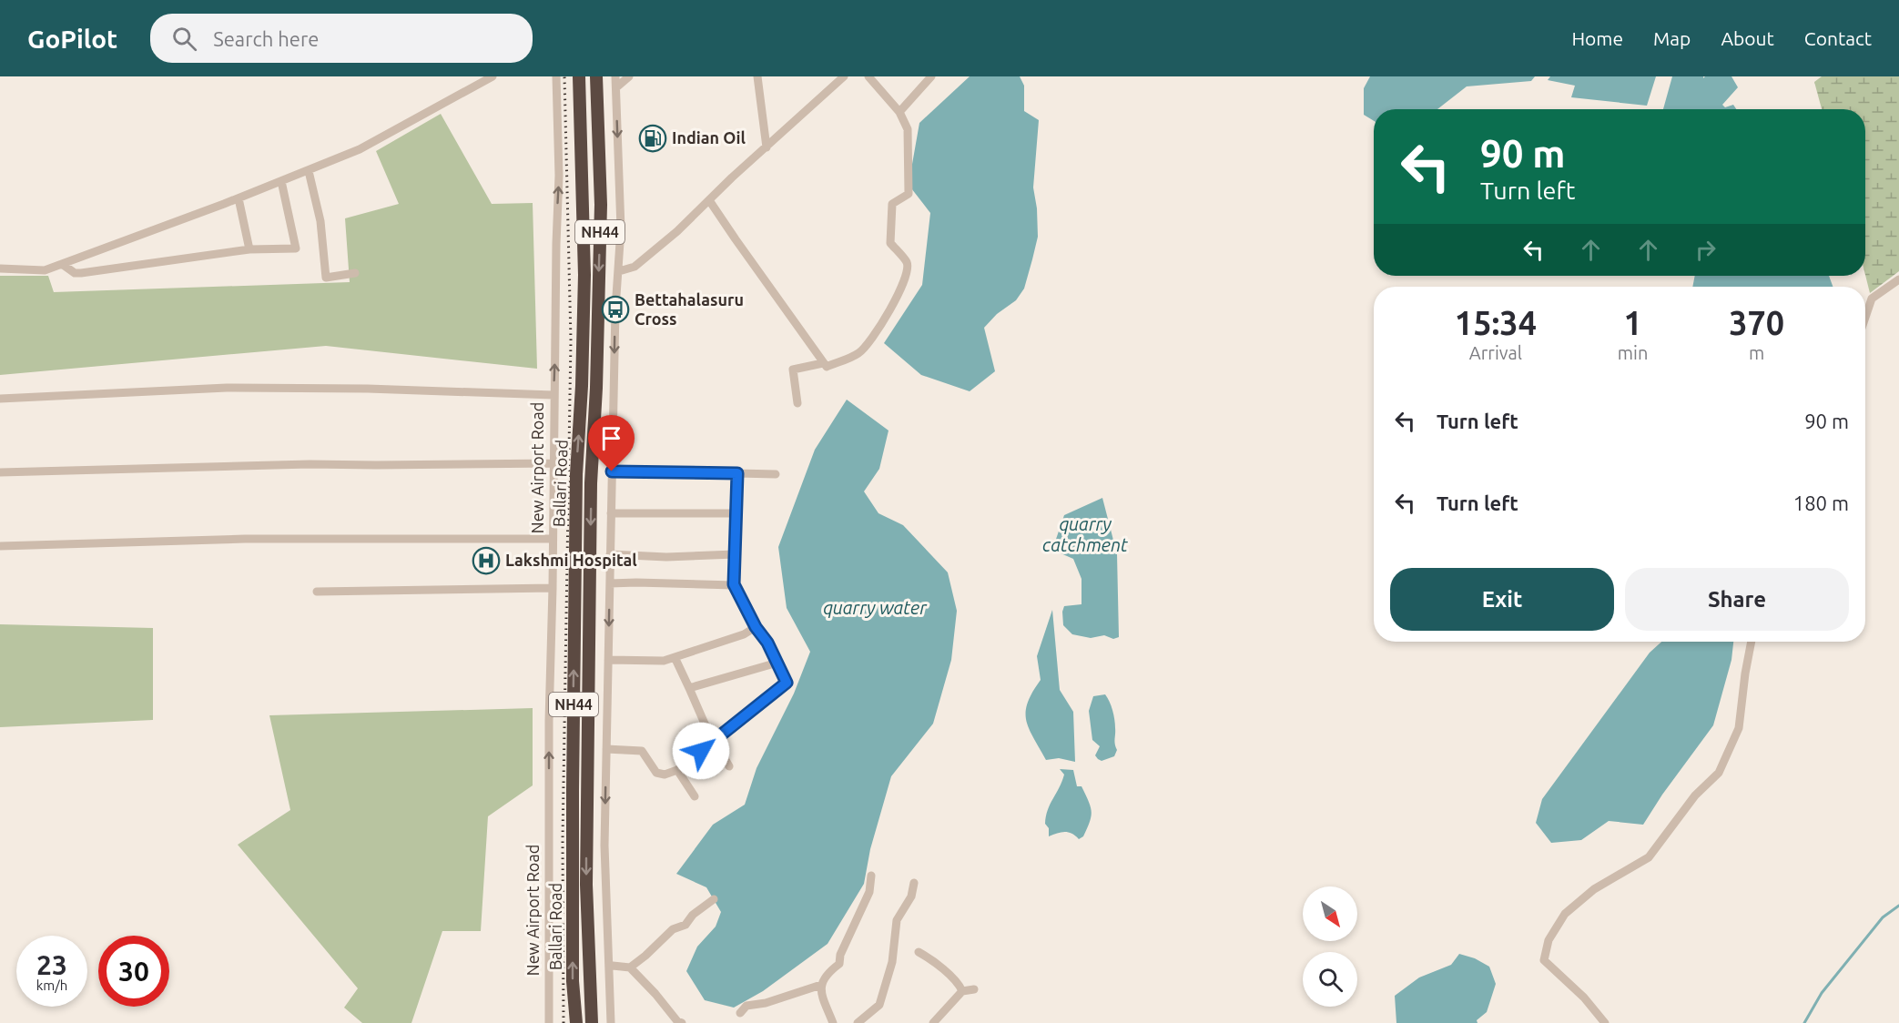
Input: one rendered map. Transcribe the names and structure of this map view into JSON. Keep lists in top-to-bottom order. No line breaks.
{"streets":{"highway":["NH44","Ballari Road"],"street":["New Airport Road"]},"water":["quarry catchment","quarry water"],"places":{"fuel station":["Indian Oil"],"bus stop":["Bettahalasuru Cross"],"hospital":["Lakshmi Hospital"]},"north":"bottom right","page":{"header":"GoPilot","search":"Search here","nav":["Home","Map","About","Contact"],"turn":["90 m","Turn left"],"eta":["15:34","Arrival","1","min","370","m"],"list":[{"name":"Turn left","value":"90 m"},{"name":"Turn left","value":"180 m"}],"buttons":["Exit","Share"],"speed":"23 km/h","limit":"30"}}
